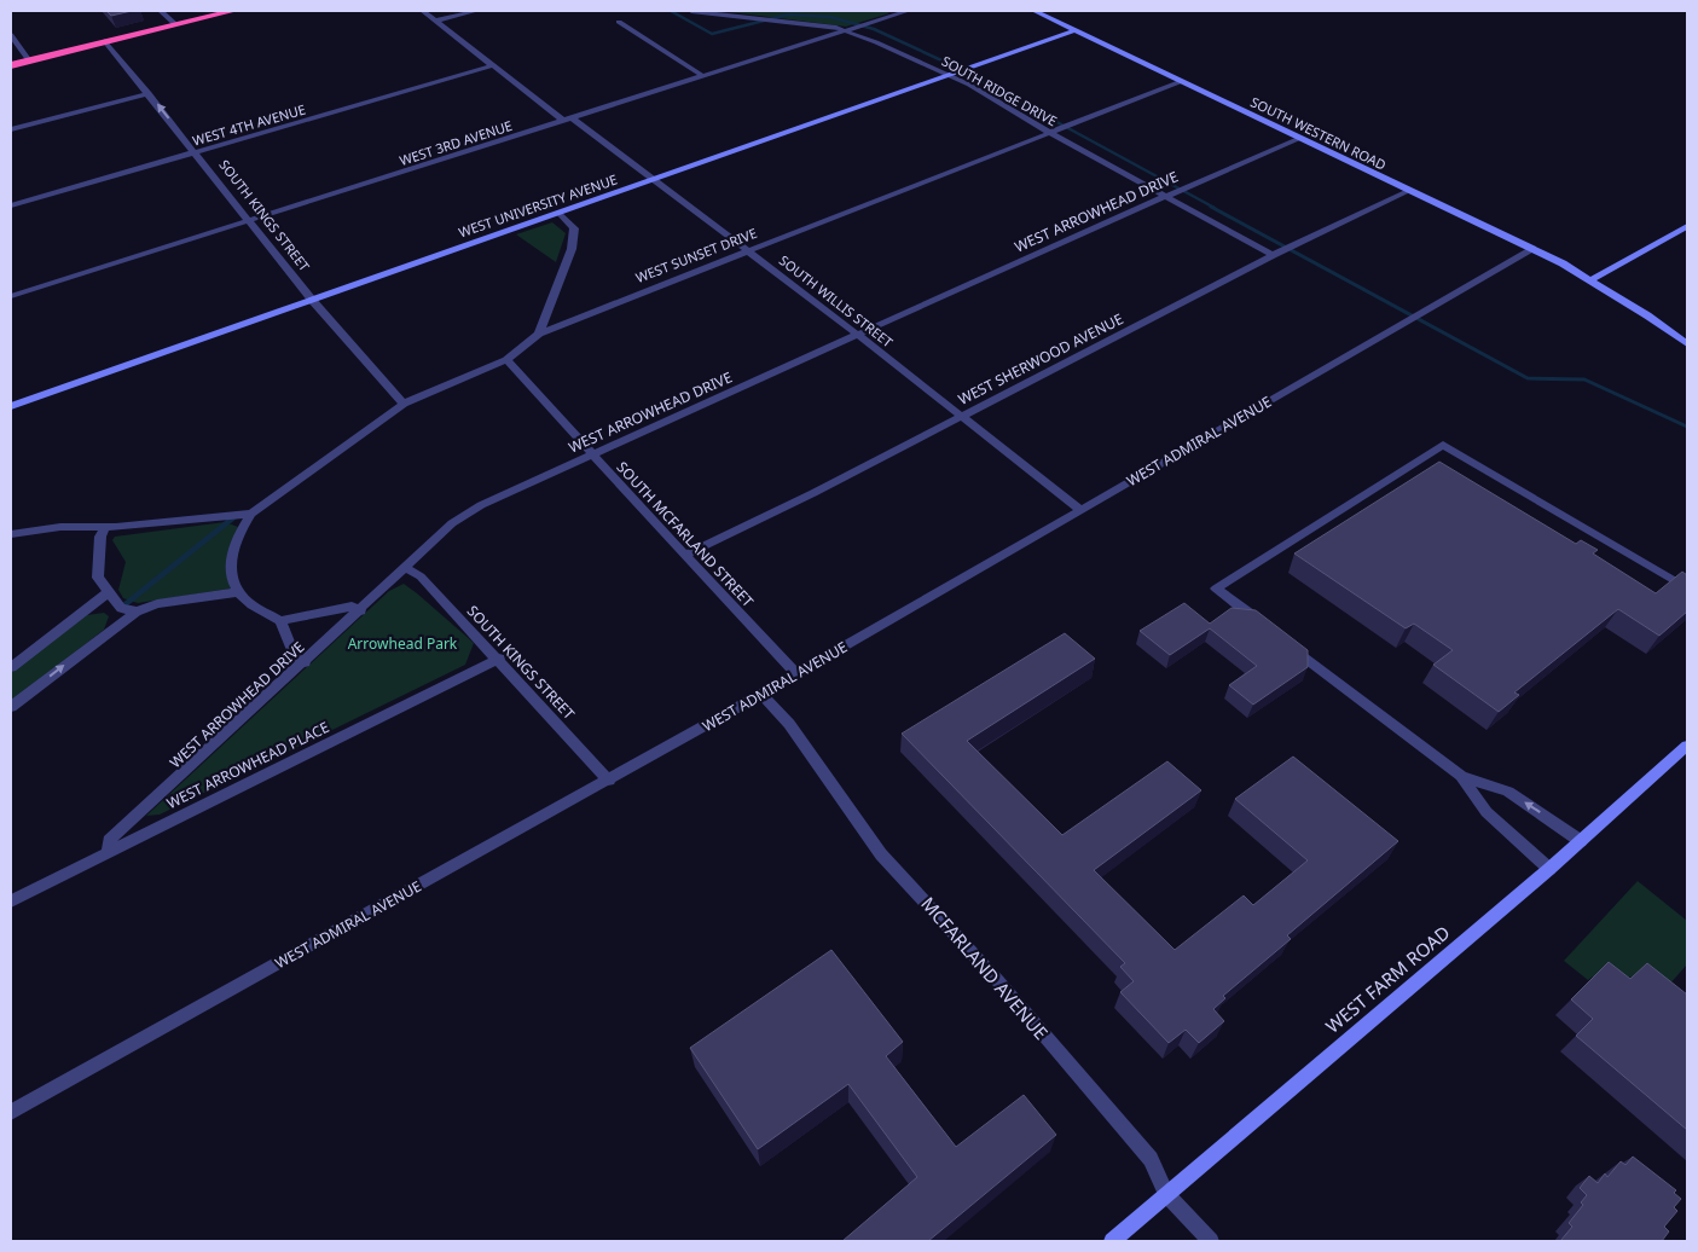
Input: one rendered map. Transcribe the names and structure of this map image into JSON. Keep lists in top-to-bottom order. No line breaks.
{"streets":{"street":["SOUTH RIDGE DRIVE","WEST 4TH AVENUE","SOUTH WESTERN ROAD","WEST 3RD AVENUE","WEST UNIVERSITY AVENUE","WEST ARROWHEAD DRIVE","SOUTH KINGS STREET","WEST SUNSET DRIVE","SOUTH WILLIS STREET","WEST SHERWOOD AVENUE","WEST ADMIRAL AVENUE","SOUTH MCFARLAND STREET","WEST ARROWHEAD PLACE","MCFARLAND AVENUE","WEST FARM ROAD"]},"crossings":[["SOUTH RIDGE DRIVE","WEST 3RD AVENUE"],["SOUTH RIDGE DRIVE","WEST UNIVERSITY AVENUE"],["SOUTH RIDGE DRIVE","WEST ARROWHEAD DRIVE"],["SOUTH RIDGE DRIVE","WEST SUNSET DRIVE"],["SOUTH RIDGE DRIVE","WEST SHERWOOD AVENUE"],["WEST 4TH AVENUE","SOUTH KINGS STREET"],["WEST 4TH AVENUE","SOUTH WILLIS STREET"],["SOUTH WESTERN ROAD","WEST UNIVERSITY AVENUE"],["SOUTH WESTERN ROAD","WEST ARROWHEAD DRIVE"],["SOUTH WESTERN ROAD","WEST SUNSET DRIVE"],["SOUTH WESTERN ROAD","WEST SHERWOOD AVENUE"],["SOUTH WESTERN ROAD","WEST ADMIRAL AVENUE"],["WEST 3RD AVENUE","SOUTH KINGS STREET"],["WEST 3RD AVENUE","SOUTH WILLIS STREET"],["WEST UNIVERSITY AVENUE","SOUTH KINGS STREET"],["WEST UNIVERSITY AVENUE","SOUTH WILLIS STREET"],["WEST ARROWHEAD DRIVE","SOUTH KINGS STREET"],["WEST ARROWHEAD DRIVE","SOUTH WILLIS STREET"],["WEST ARROWHEAD DRIVE","SOUTH MCFARLAND STREET"],["WEST ARROWHEAD DRIVE","WEST ARROWHEAD PLACE"],["SOUTH KINGS STREET","WEST SUNSET DRIVE"],["SOUTH KINGS STREET","WEST ADMIRAL AVENUE"],["SOUTH KINGS STREET","WEST ARROWHEAD PLACE"],["WEST SUNSET DRIVE","SOUTH WILLIS STREET"],["WEST SUNSET DRIVE","SOUTH MCFARLAND STREET"],["SOUTH WILLIS STREET","WEST SHERWOOD AVENUE"],["SOUTH WILLIS STREET","WEST ADMIRAL AVENUE"],["WEST SHERWOOD AVENUE","SOUTH MCFARLAND STREET"],["WEST ADMIRAL AVENUE","SOUTH MCFARLAND STREET"],["WEST ADMIRAL AVENUE","MCFARLAND AVENUE"],["MCFARLAND AVENUE","WEST FARM ROAD"]],"parks":["Arrowhead Park"]}
